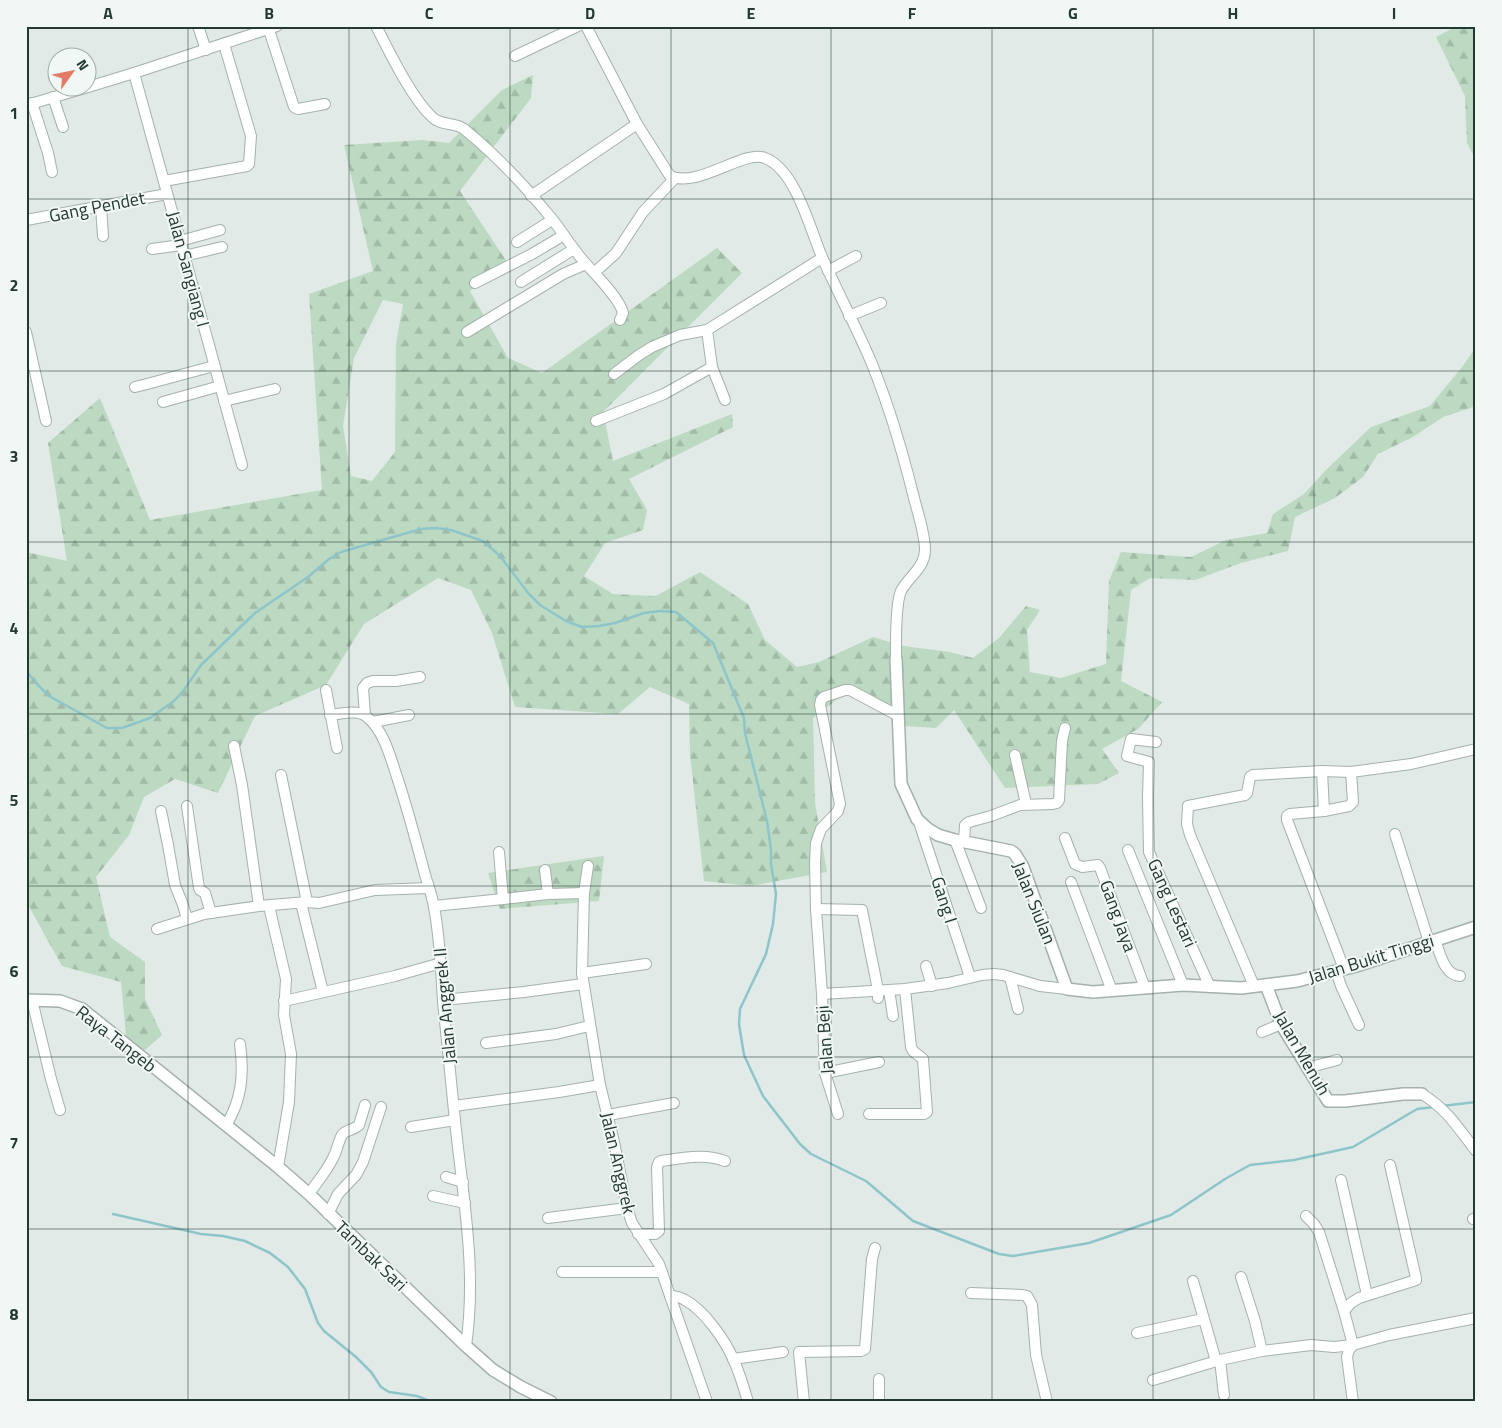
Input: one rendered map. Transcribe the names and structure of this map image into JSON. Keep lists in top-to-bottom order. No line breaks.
{"streets":{"street":["Gang Pendet","Jalan Sangiang I","Gang I","Jalan Siulan","Gang Lestari","Gang Jaya","Jalan Bukit Tinggi","Jalan Anggrek II","Raya Tangeb","Jalan Beji","Jalan Menuh","Jalan Anggrek","Tambak Sari"]},"crossings":[["Gang Pendet","Jalan Sangiang I"],["Gang I","Jalan Siulan"],["Jalan Bukit Tinggi","Jalan Menuh"],["Jalan Anggrek II","Tambak Sari"],["Raya Tangeb","Tambak Sari"]],"north":"top right","grid":{"columns":["A","B","C","D","E","F","G","H","I"],"rows":["1","2","3","4","5","6","7","8"]}}
